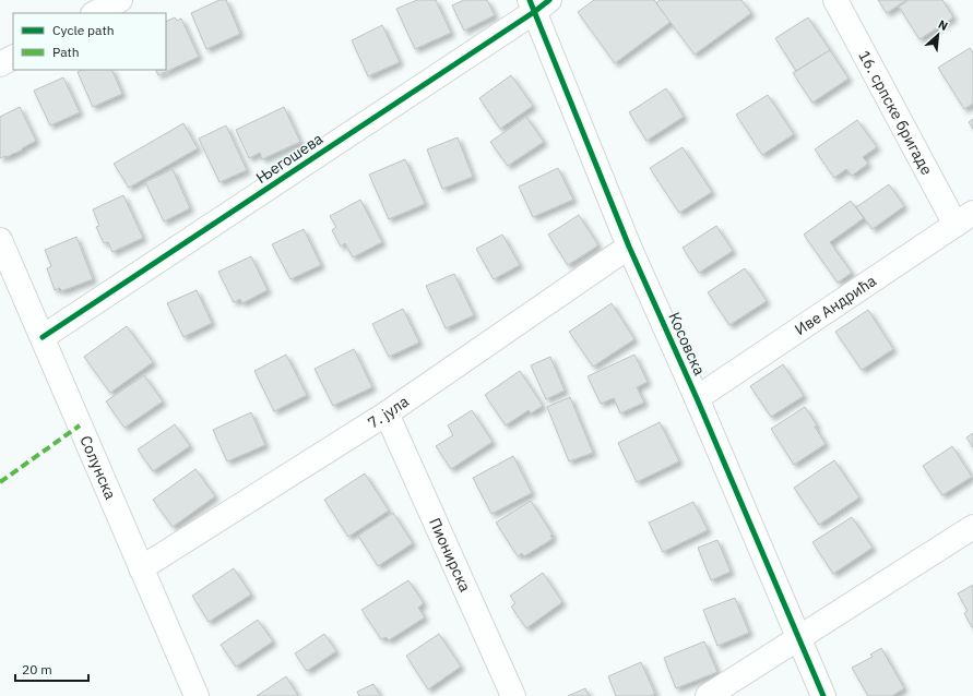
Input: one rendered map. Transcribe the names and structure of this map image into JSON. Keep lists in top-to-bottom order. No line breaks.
{"streets":{"street":["16. српске бригаде","Његошева","Иве Андрића","Косовска","7. јула","Солунска","Пионирска"]},"crossings":[["16. српске бригаде","Иве Андрића"],["Његошева","Косовска"],["Његошева","Солунска"],["Иве Андрића","Косовска"],["Косовска","7. јула"],["7. јула","Солунска"],["7. јула","Пионирска"]],"legend":["Cycle path","Path"],"scale_bar":"20 m","north":"top right"}
